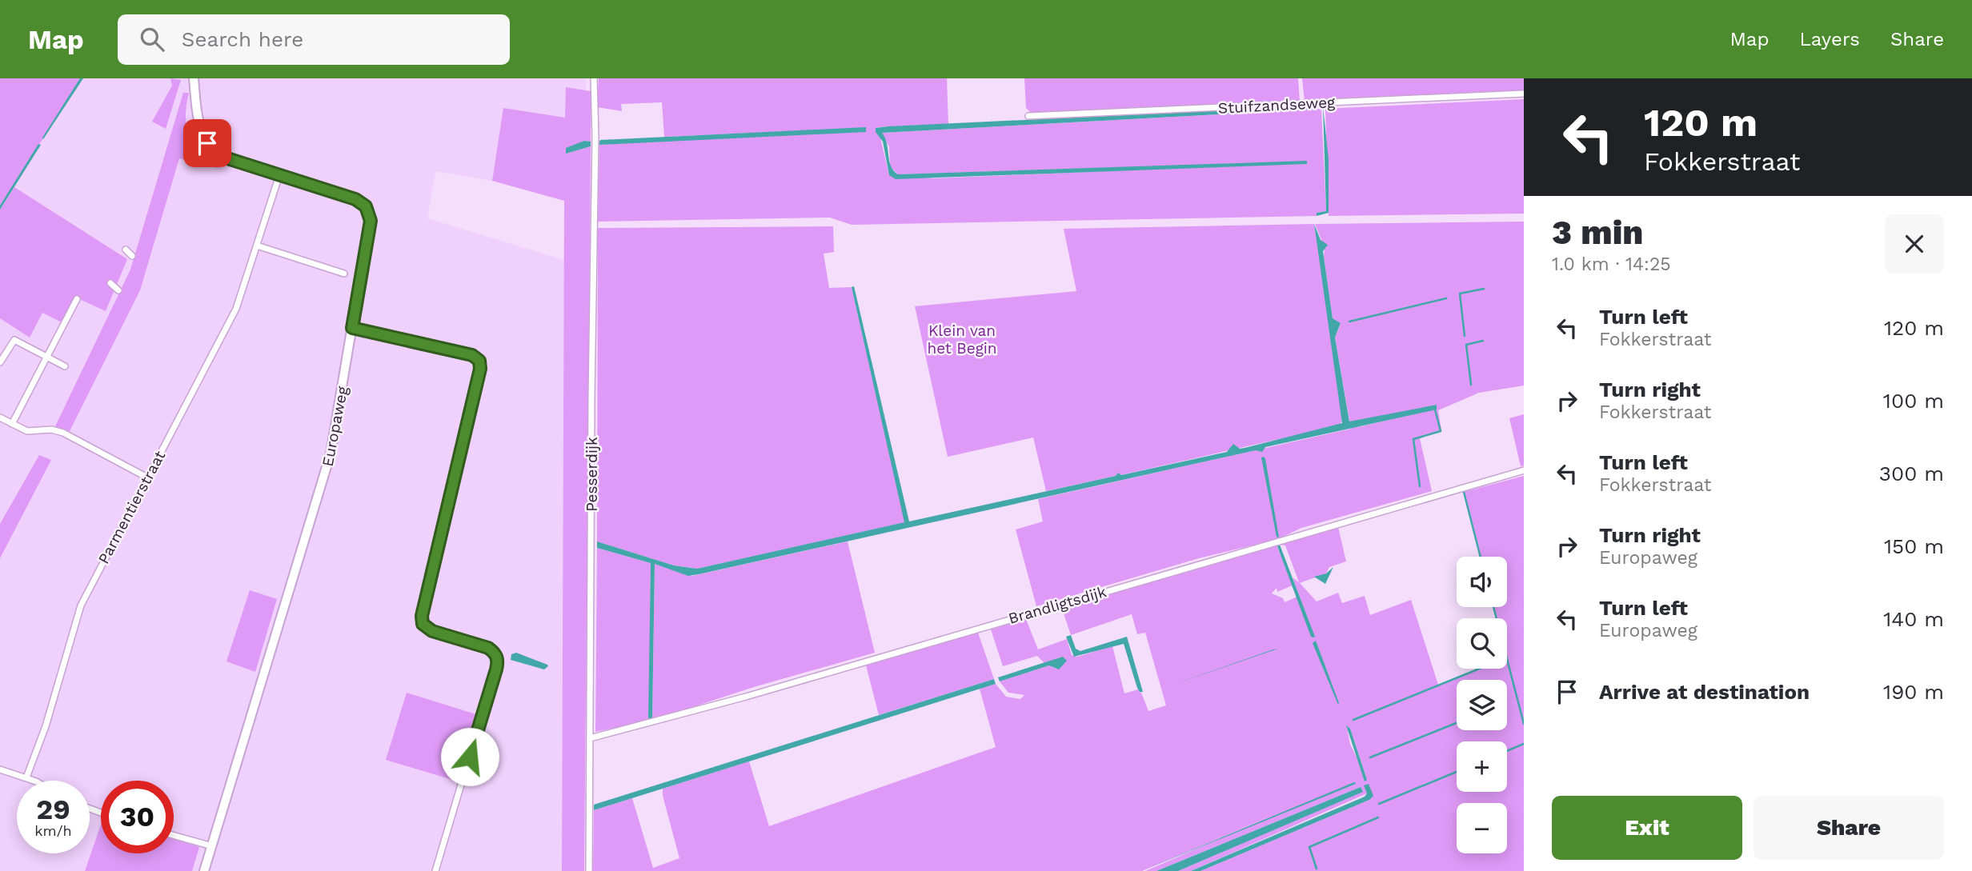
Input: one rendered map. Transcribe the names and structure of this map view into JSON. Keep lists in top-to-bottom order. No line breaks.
{"streets":{"main road":["Europaweg"],"street":["Stuifzandseweg","Pesserdijk","Parmentierstraat","Brandligtsdijk"]},"crossings":[["Europaweg","Parmentierstraat"],["Pesserdijk","Brandligtsdijk"]],"parks":["Klein van het Begin"],"page":{"header":"Map","search":"Search here","nav":["Map","Layers","Share"],"turn":["120 m","Fokkerstraat"],"heading":["3 min","1.0 km · 14:25"],"list":[{"name":"Turn left","note":"Fokkerstraat","value":"120 m"},{"name":"Turn right","note":"Fokkerstraat","value":"100 m"},{"name":"Turn left","note":"Fokkerstraat","value":"300 m"},{"name":"Turn right","note":"Europaweg","value":"150 m"},{"name":"Turn left","note":"Europaweg","value":"140 m"},{"name":"Arrive at destination","value":"190 m"}],"map_buttons":["+","−"],"speed":"29 km/h","limit":"30","buttons":["Exit","Share"]}}
